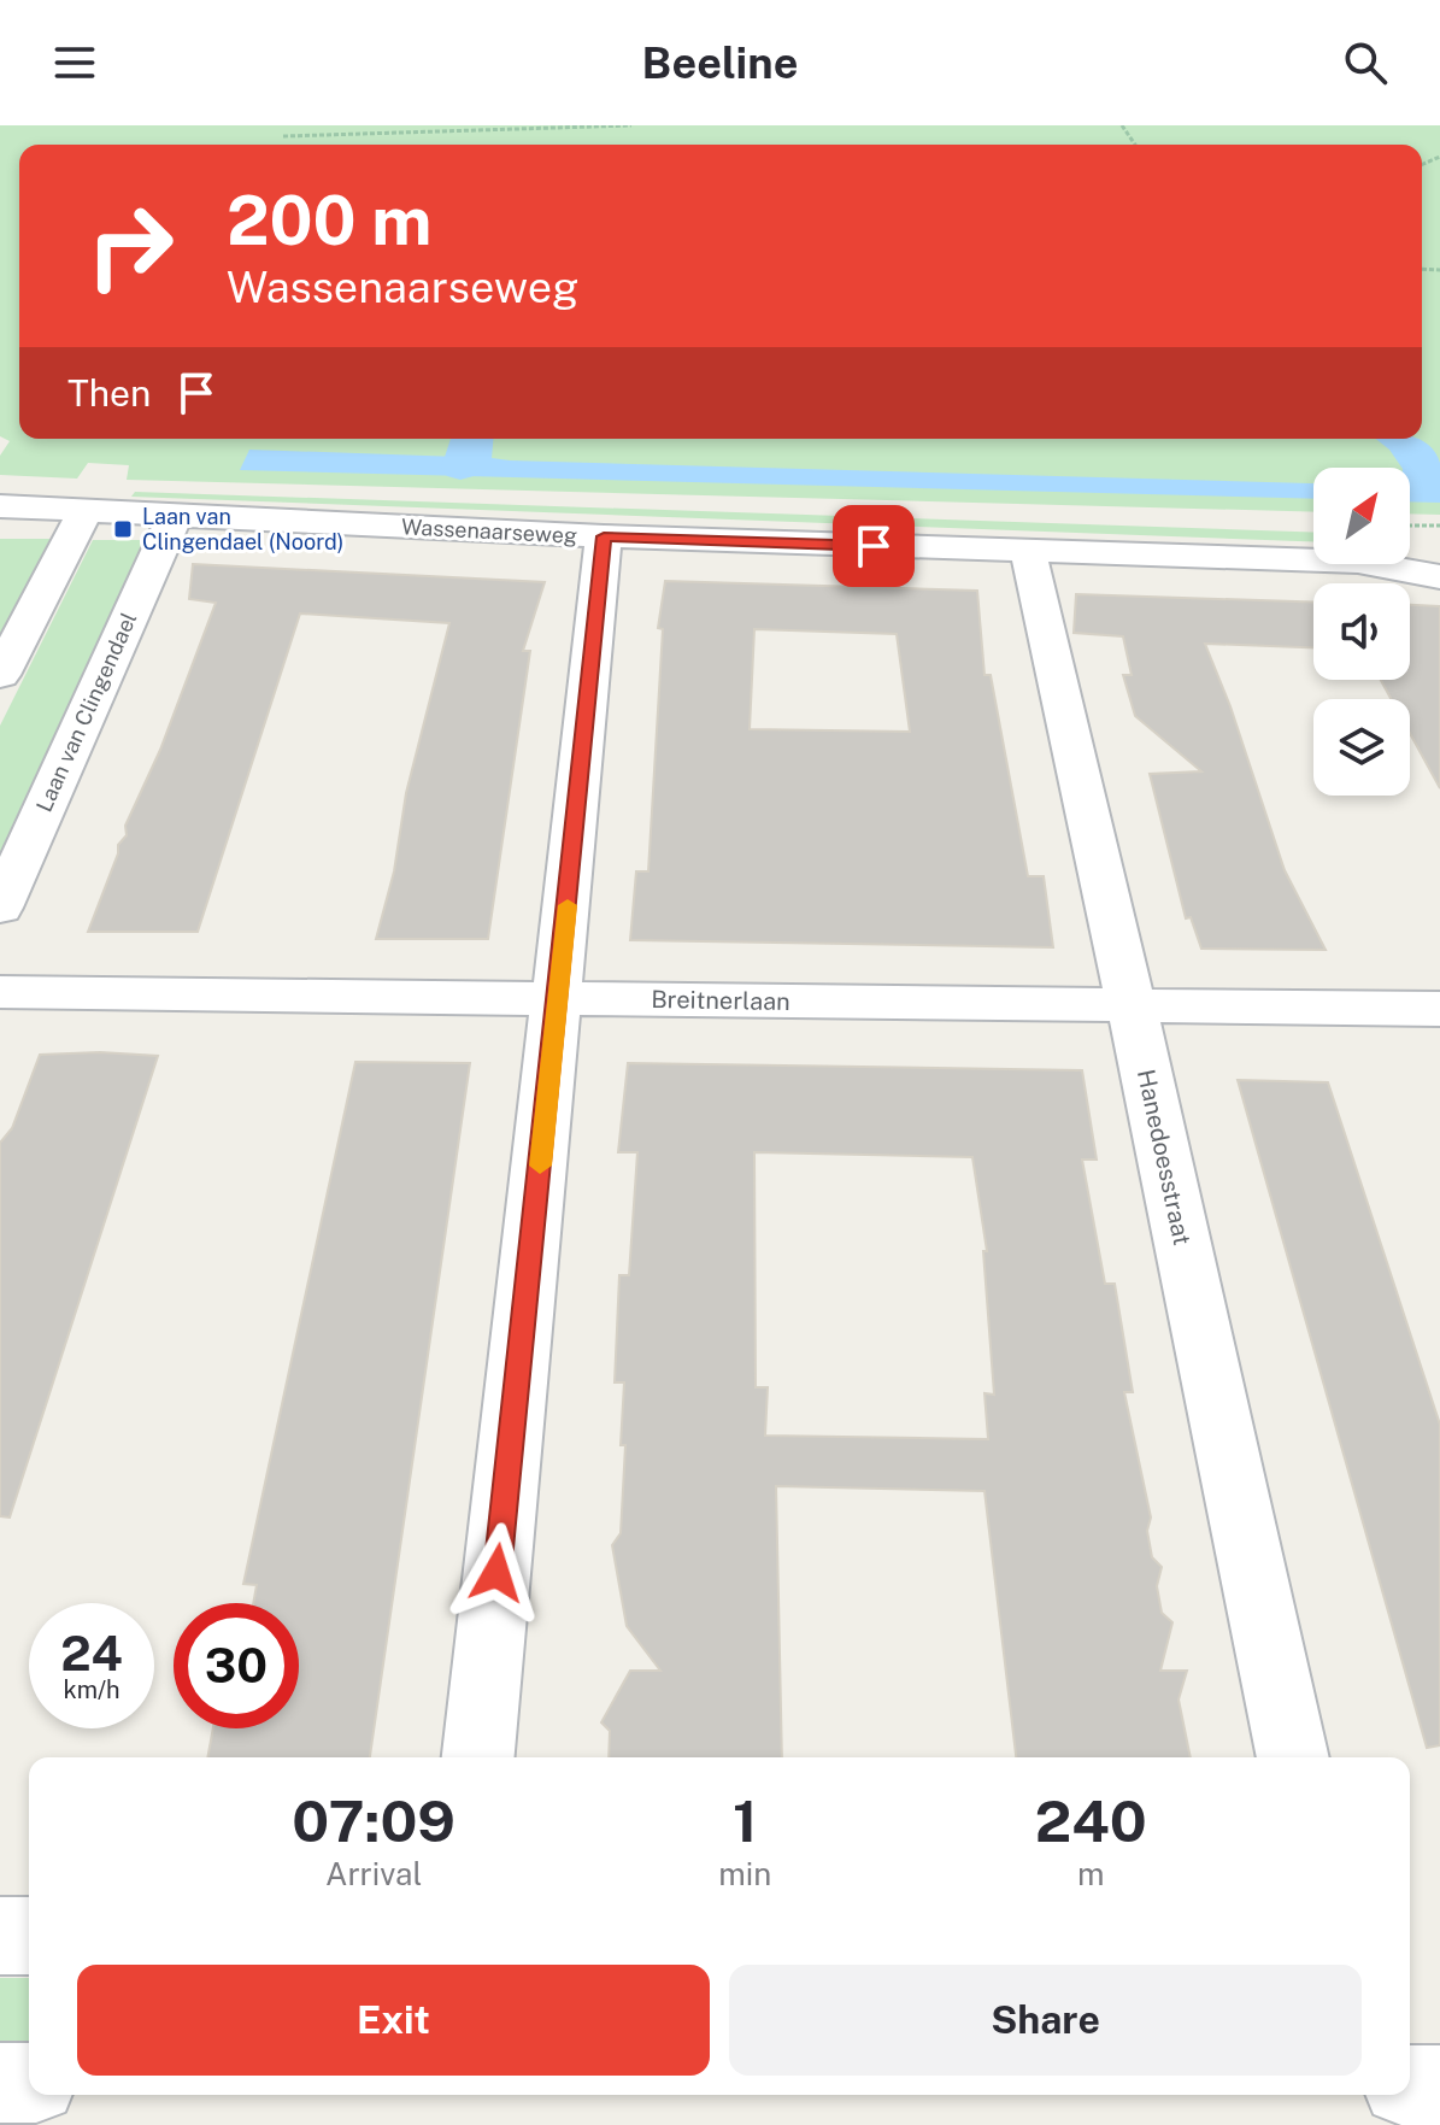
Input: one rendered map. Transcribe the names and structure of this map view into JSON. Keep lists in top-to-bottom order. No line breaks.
{"streets":{"street":["Wassenaarseweg","Laan van Clingendael","Breitnerlaan","Hanedoesstraat"]},"crossings":[["Wassenaarseweg","Laan van Clingendael"],["Wassenaarseweg","Hanedoesstraat"],["Breitnerlaan","Hanedoesstraat"]],"places":{"transit":["Laan van Clingendael (Noord)"]},"north":"top right","page":{"header":"Beeline","turn":["200 m","Wassenaarseweg"],"then":"Then","speed":"24 km/h","limit":"30","eta":["07:09","Arrival","1","min","240","m"],"buttons":["Exit","Share"]}}
